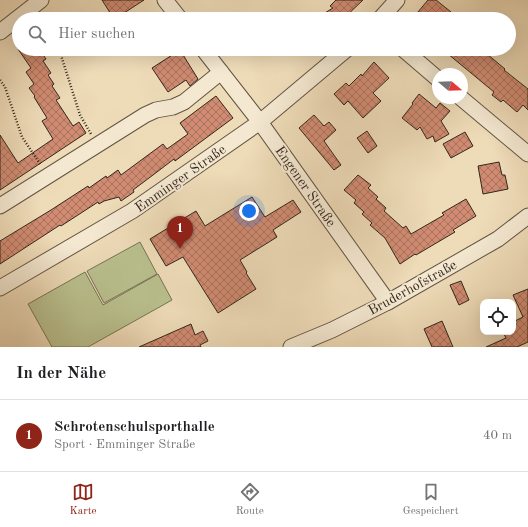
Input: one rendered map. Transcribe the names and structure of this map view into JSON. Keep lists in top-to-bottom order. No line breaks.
{"streets":{"street":["Emminger Straße","Engener Straße","Bruderhofstraße"]},"crossings":[["Emminger Straße","Engener Straße"],["Engener Straße","Bruderhofstraße"]],"north":"right","page":{"search":"Hier suchen","pins":"1","heading":"In der Nähe","list":[{"mark":"1","name":"Schrotenschulsporthalle","note":"Sport · Emminger Straße","value":"40 m"}],"nav":["Karte","Route","Gespeichert"]}}
